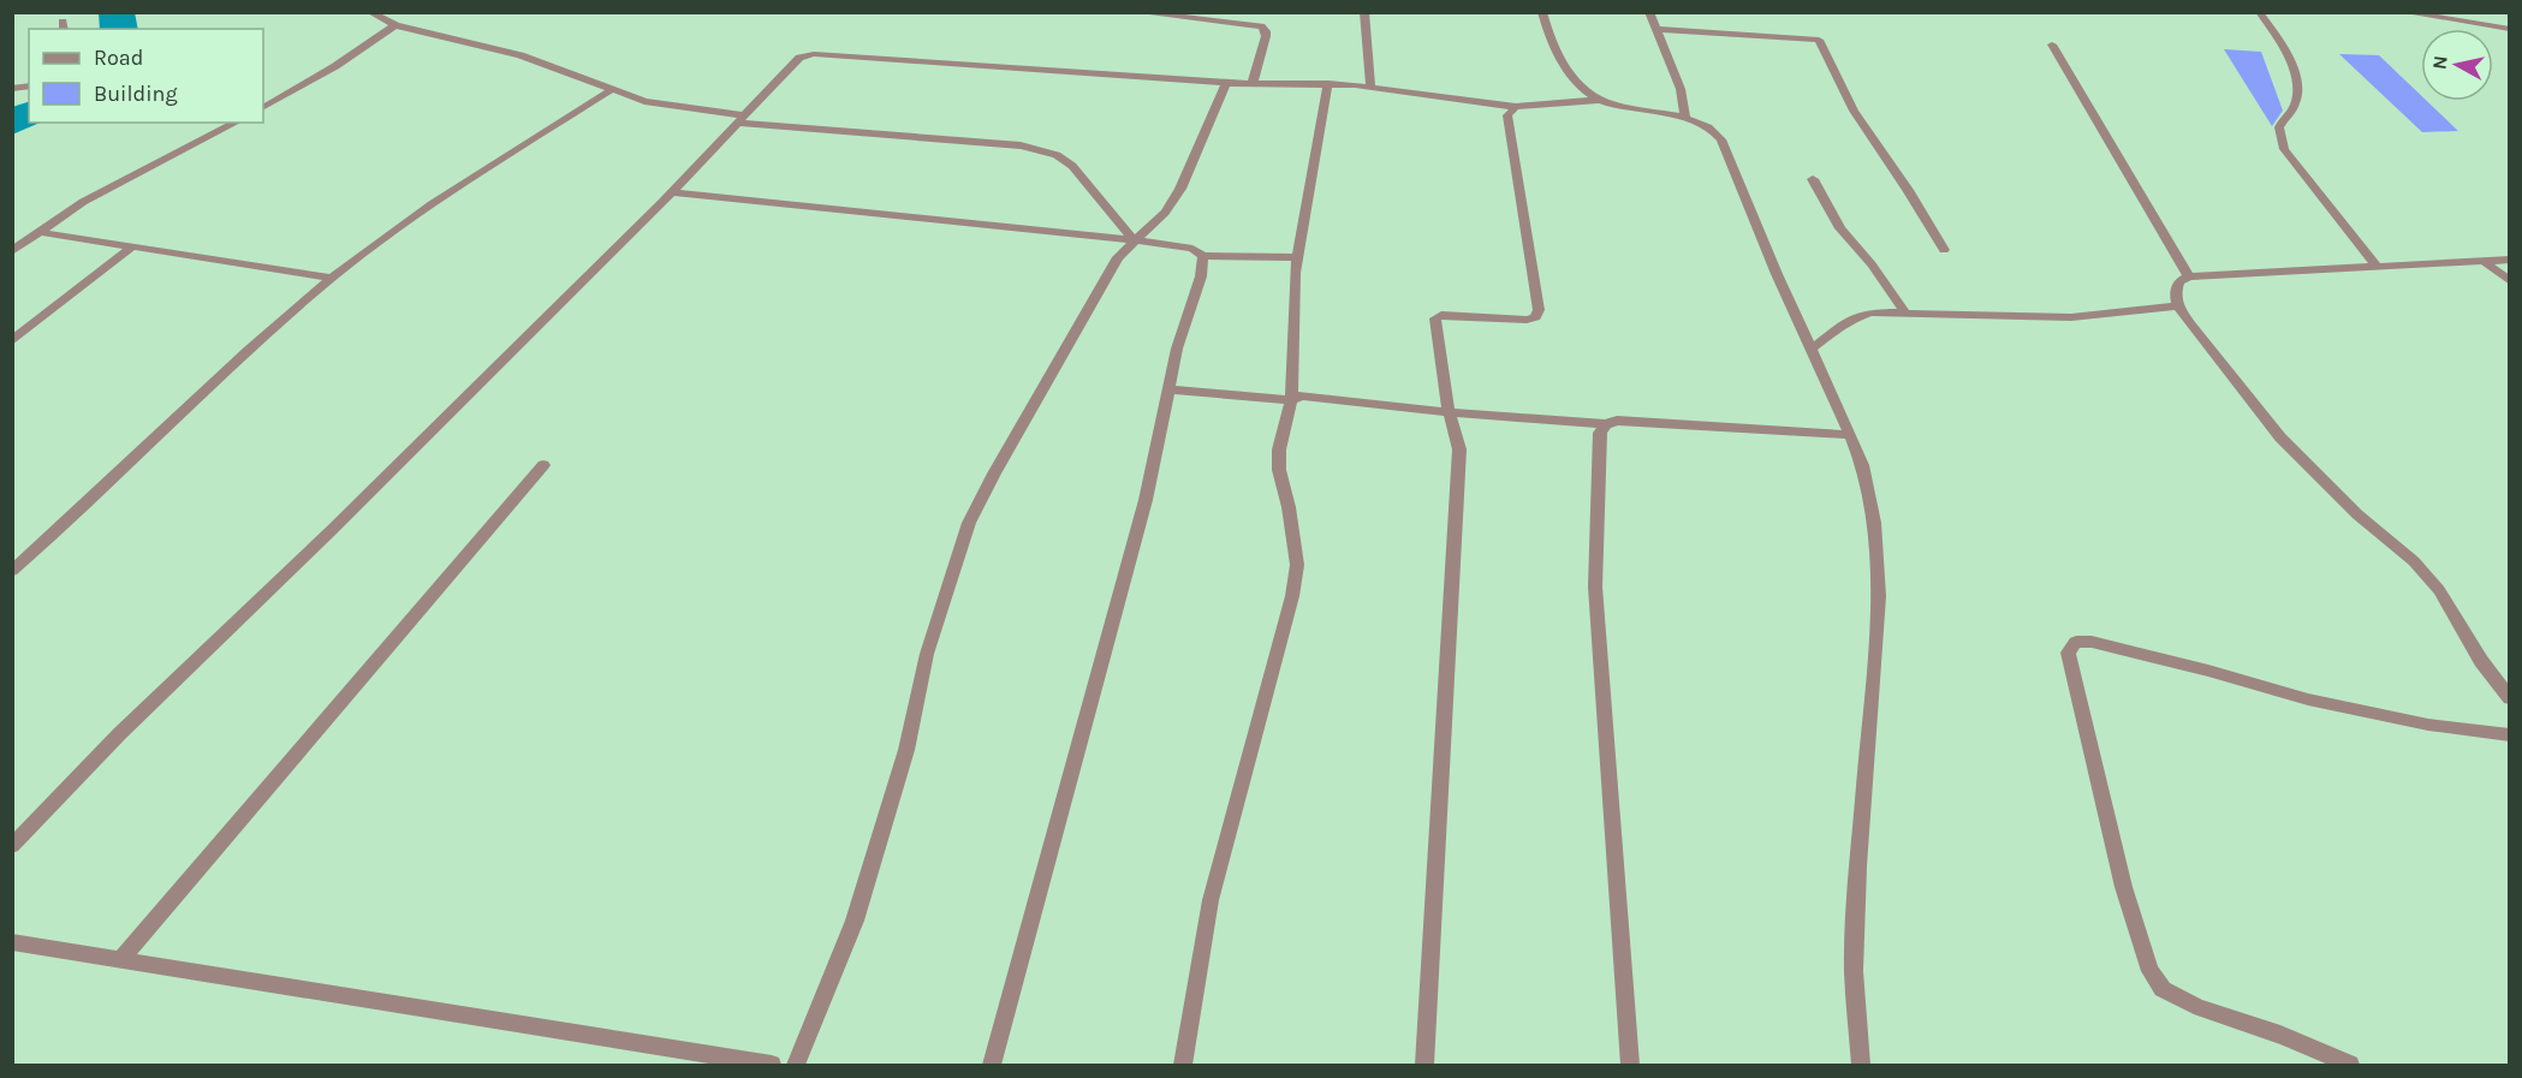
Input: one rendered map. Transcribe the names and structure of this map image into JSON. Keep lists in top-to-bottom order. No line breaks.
{"legend":["Road","Building"],"north":"left"}
